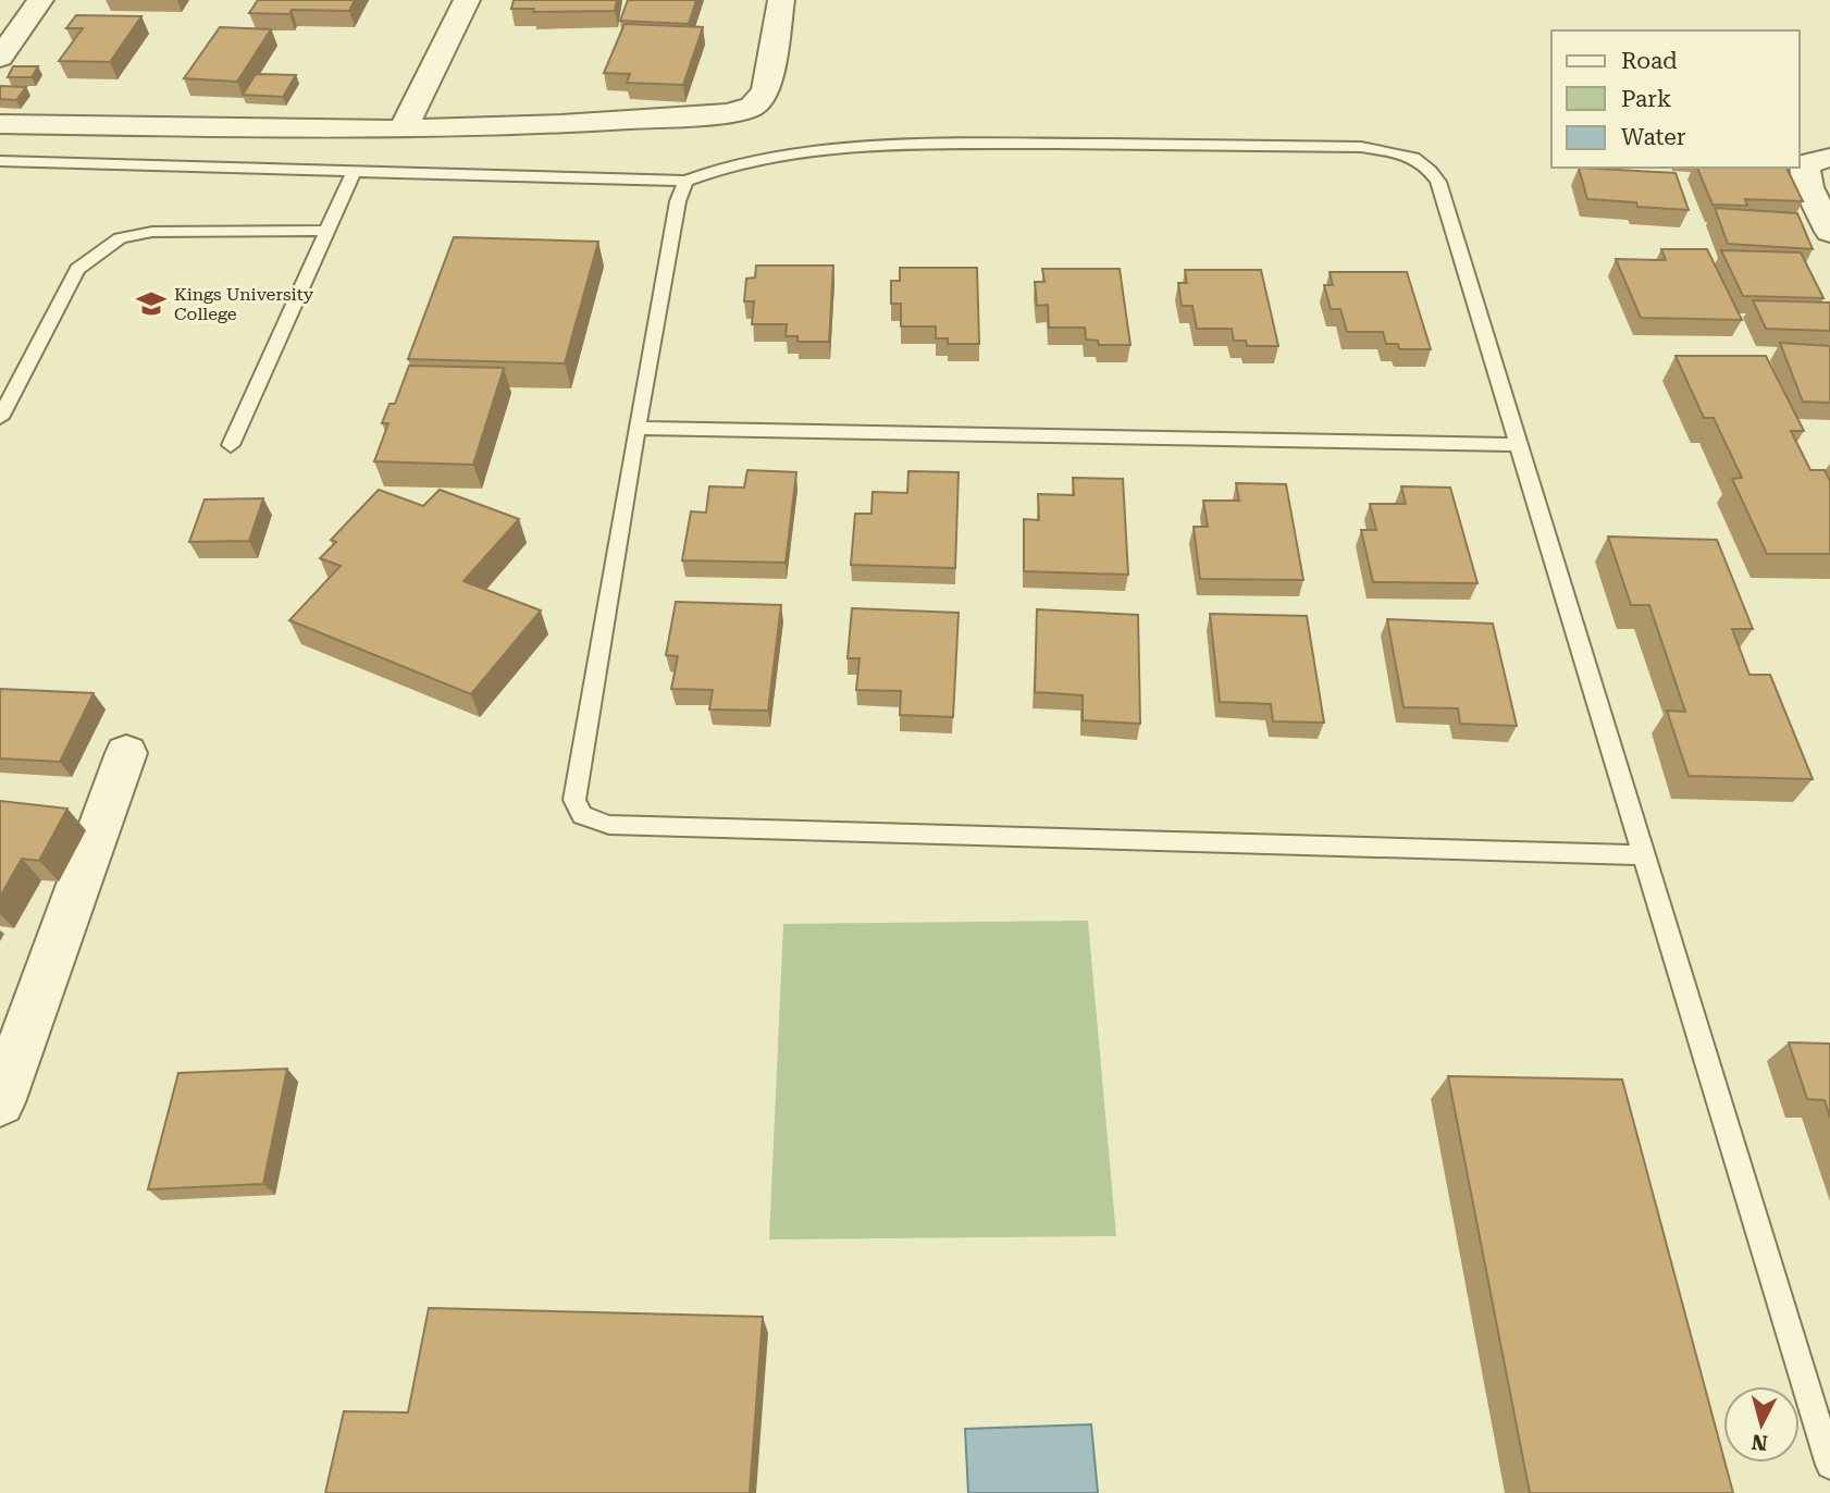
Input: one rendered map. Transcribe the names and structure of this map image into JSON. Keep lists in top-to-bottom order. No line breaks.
{"places":{"school or university":["Kings University College"]},"legend":["Road","Park","Water"],"north":"bottom"}
